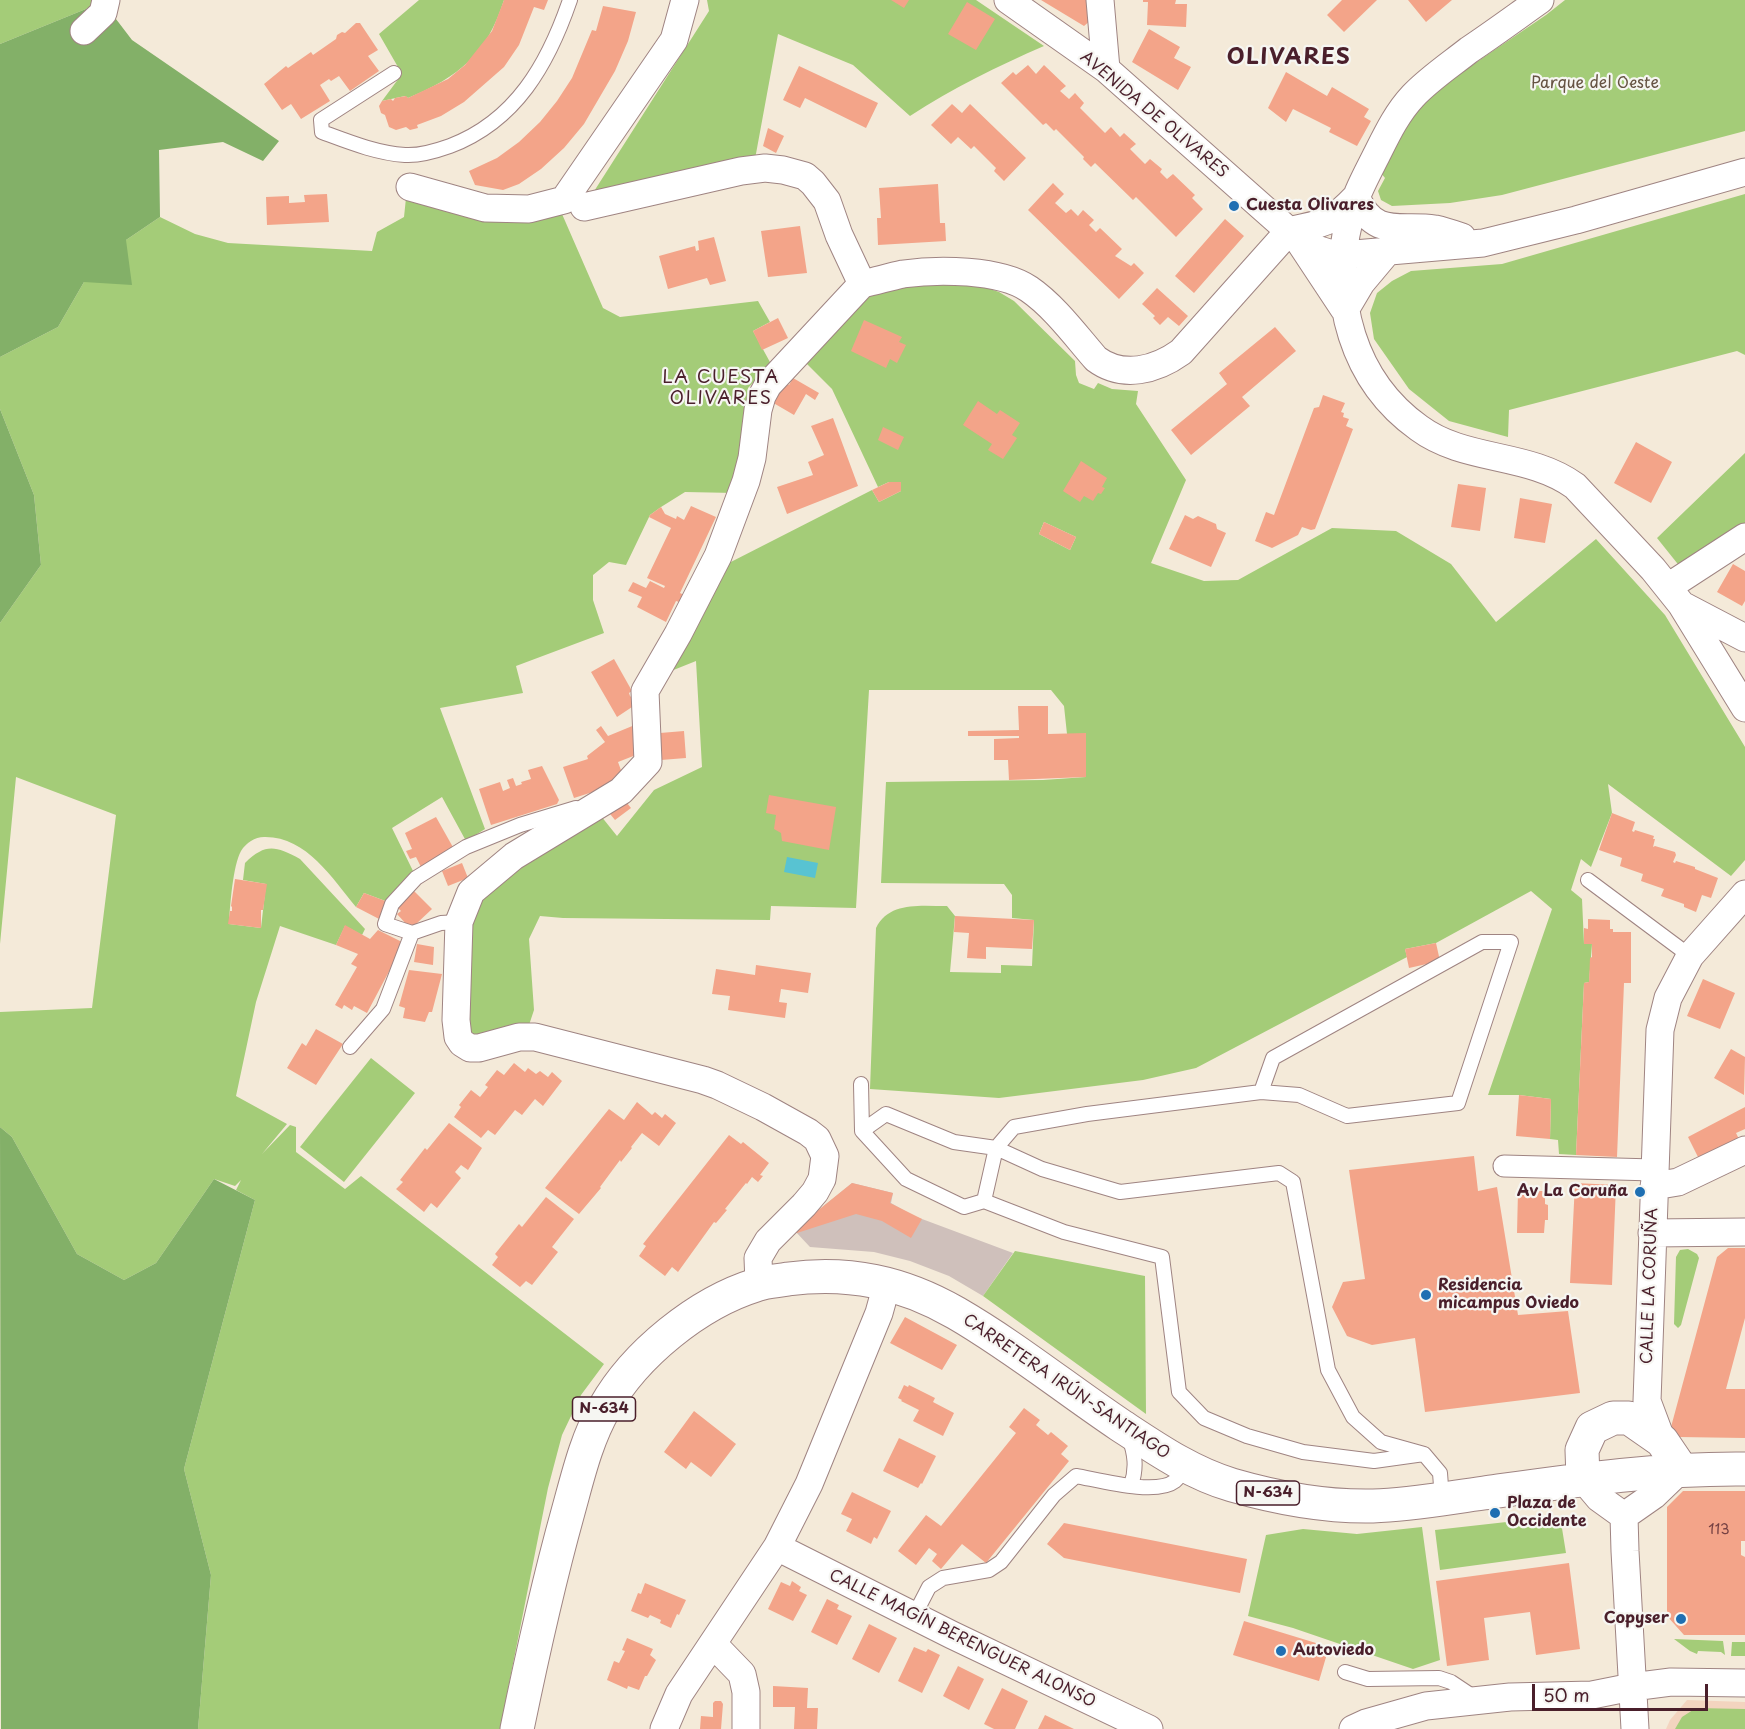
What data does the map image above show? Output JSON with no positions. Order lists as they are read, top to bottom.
{
  "streets": {
    "highway": ["CARRETERA IRÚN-SANTIAGO", "N-634"],
    "street": ["AVENIDA DE OLIVARES", "CALLE LA CORUÑA", "CALLE MAGÍN BERENGUER ALONSO"]
  },
  "districts": ["OLIVARES", "LA CUESTA OLIVARES"],
  "parks": ["Parque del Oeste"],
  "places": [
    "Cuesta Olivares",
    "Av La Coruña",
    "Residencia micampus Oviedo",
    "Plaza de Occidente",
    "Copyser",
    "Autoviedo"
  ],
  "house_numbers": ["113"],
  "scale_bar": "50 m"
}
